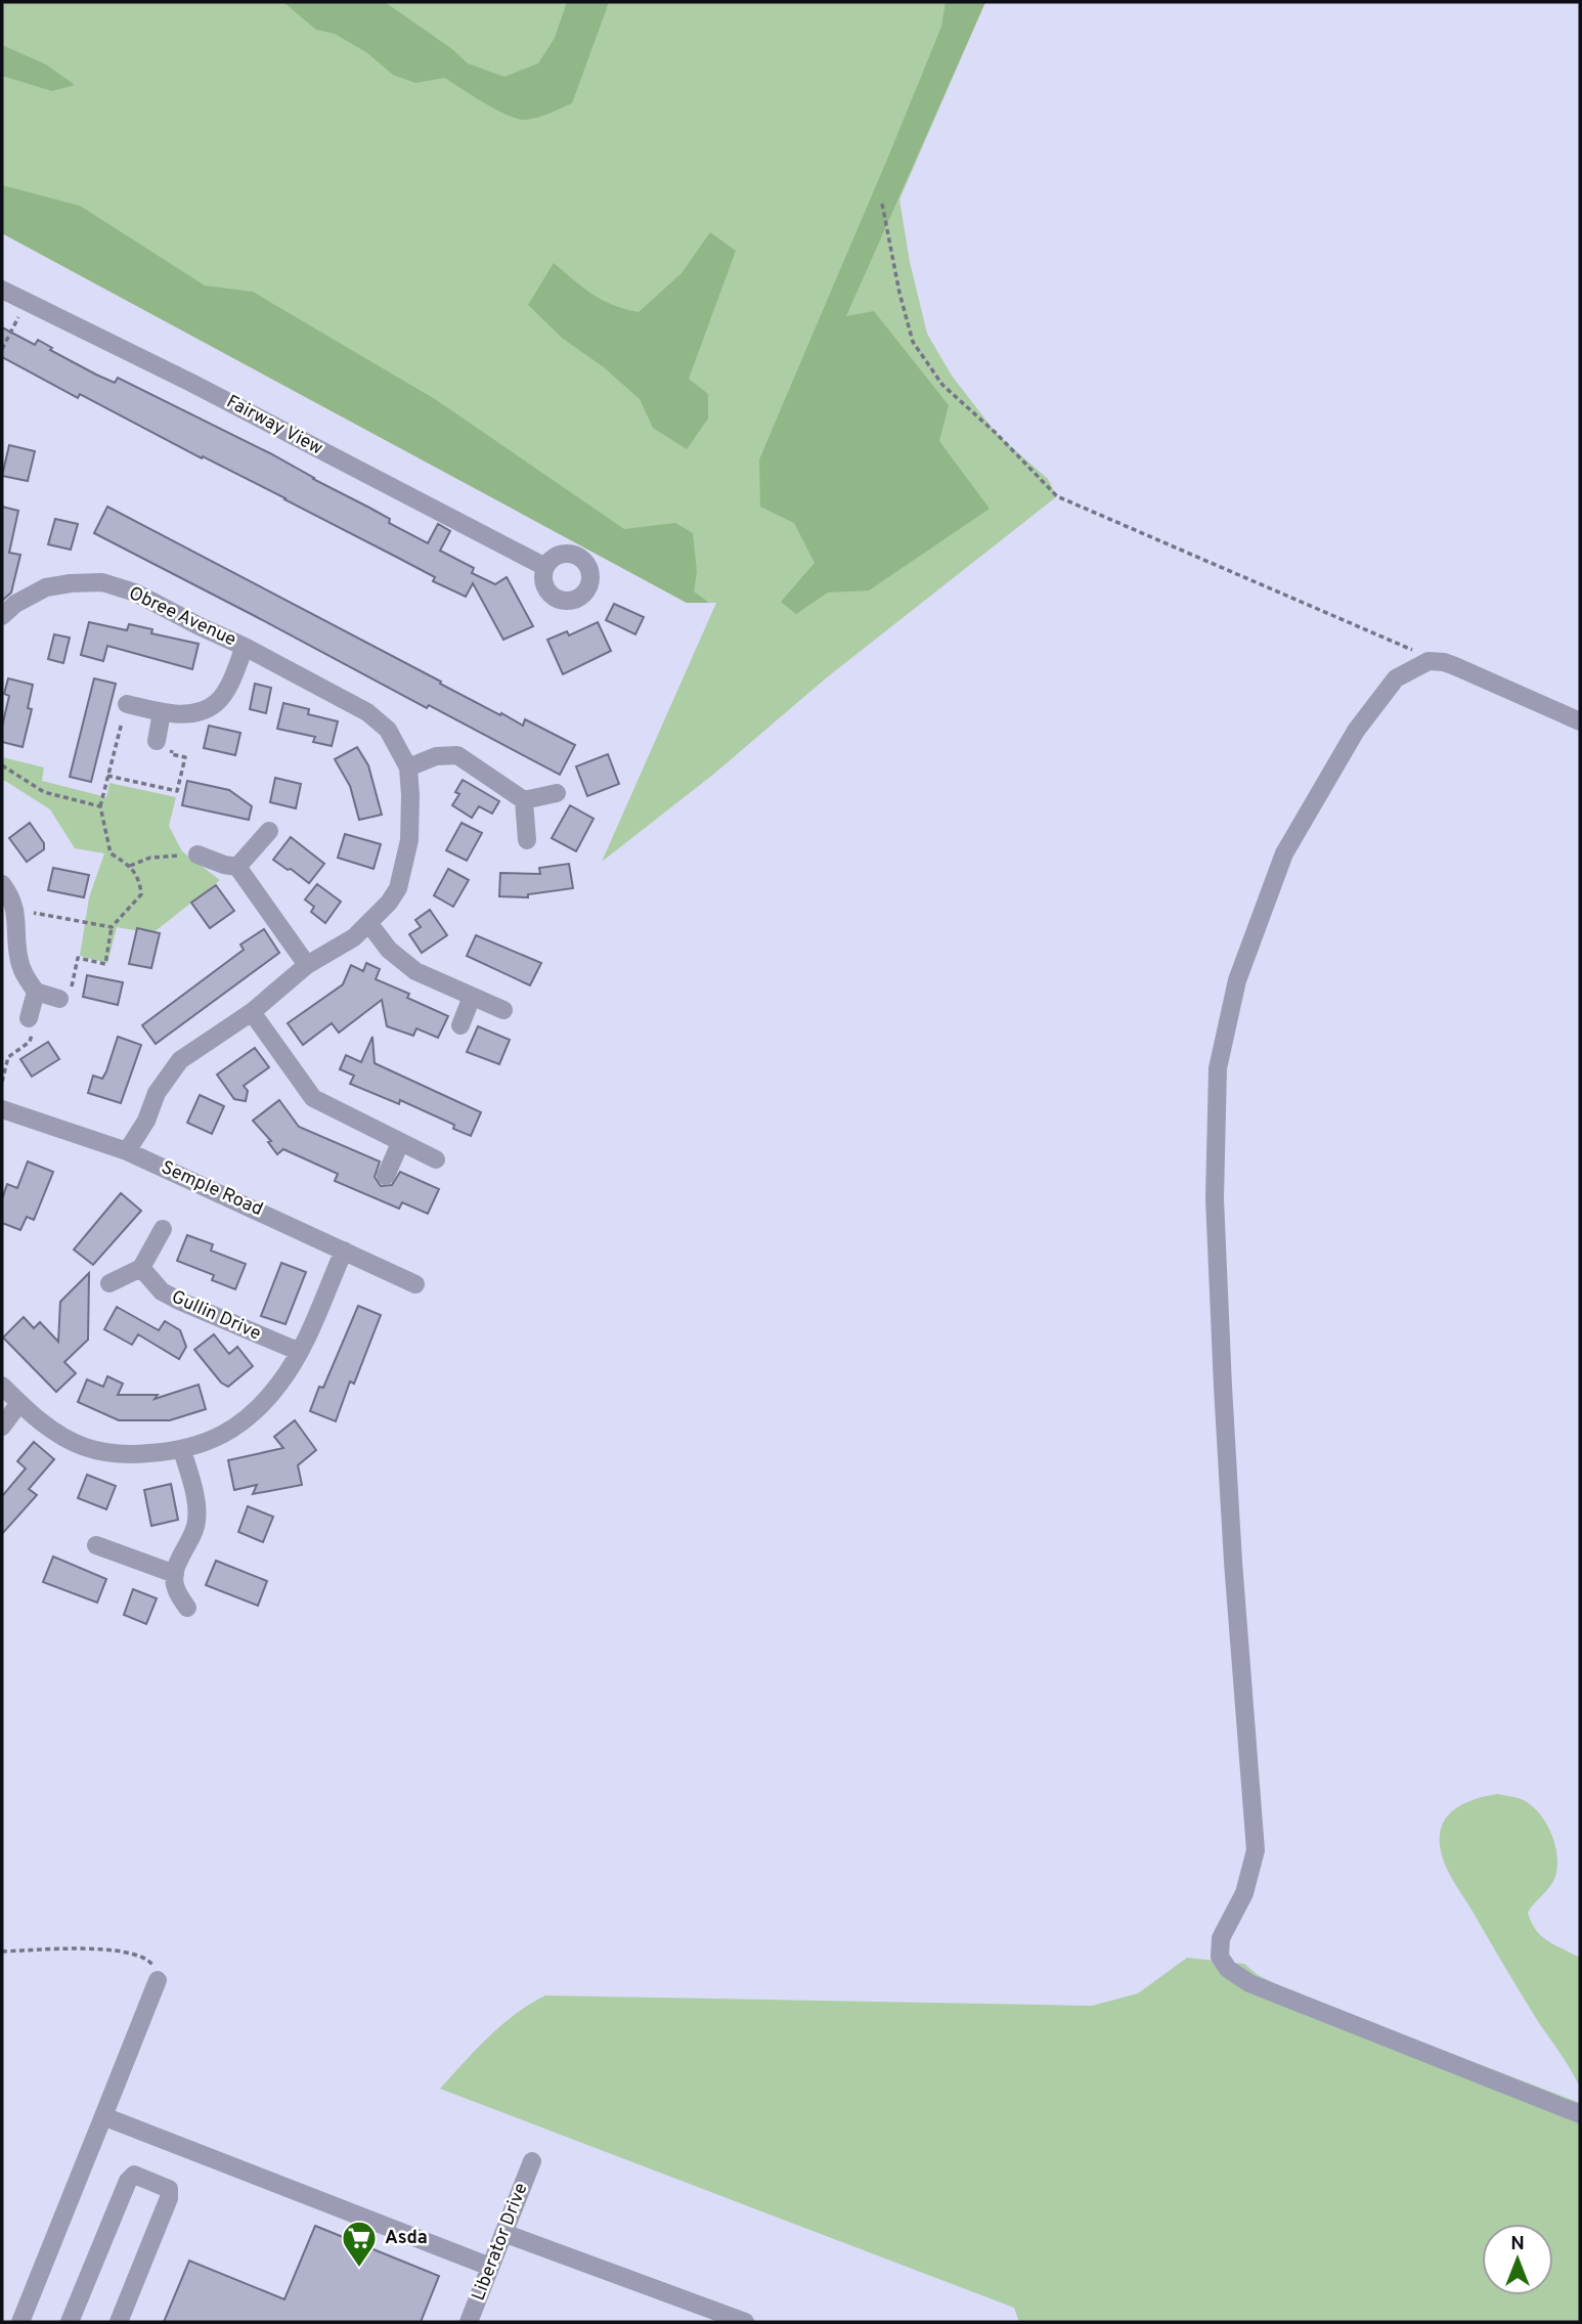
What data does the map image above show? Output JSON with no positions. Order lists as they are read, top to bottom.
{
  "streets": {
    "street": [
      "Fairway View",
      "Obree Avenue",
      "Semple Road",
      "Gullin Drive",
      "Liberator Drive"
    ]
  },
  "crossings": [
    ["Obree Avenue", "Semple Road"]
  ],
  "places": {
    "supermarket": ["Asda"]
  },
  "north": "top"
}
